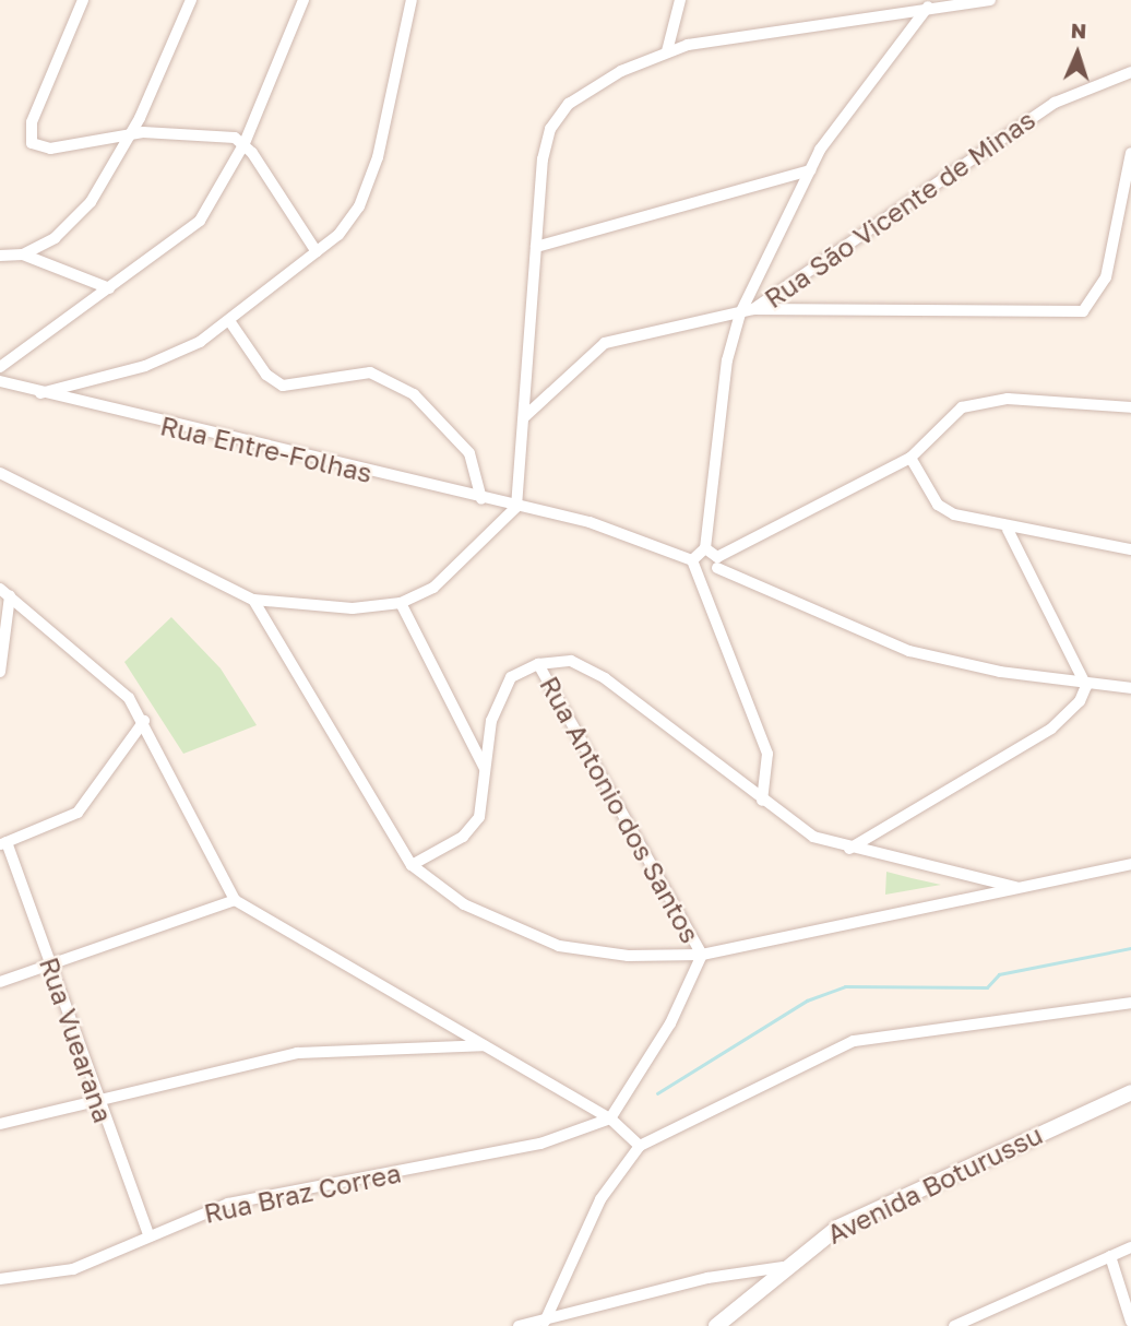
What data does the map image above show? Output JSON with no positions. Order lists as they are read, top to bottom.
{
  "streets": {
    "main road": ["Avenida Boturussu"],
    "street": [
      "Rua São Vicente de Minas",
      "Rua Entre-Folhas",
      "Rua Antonio dos Santos",
      "Rua Vuearana",
      "Rua Braz Correa"
    ]
  },
  "crossings": [
    ["Rua Vuearana", "Rua Braz Correa"]
  ],
  "north": "top"
}
